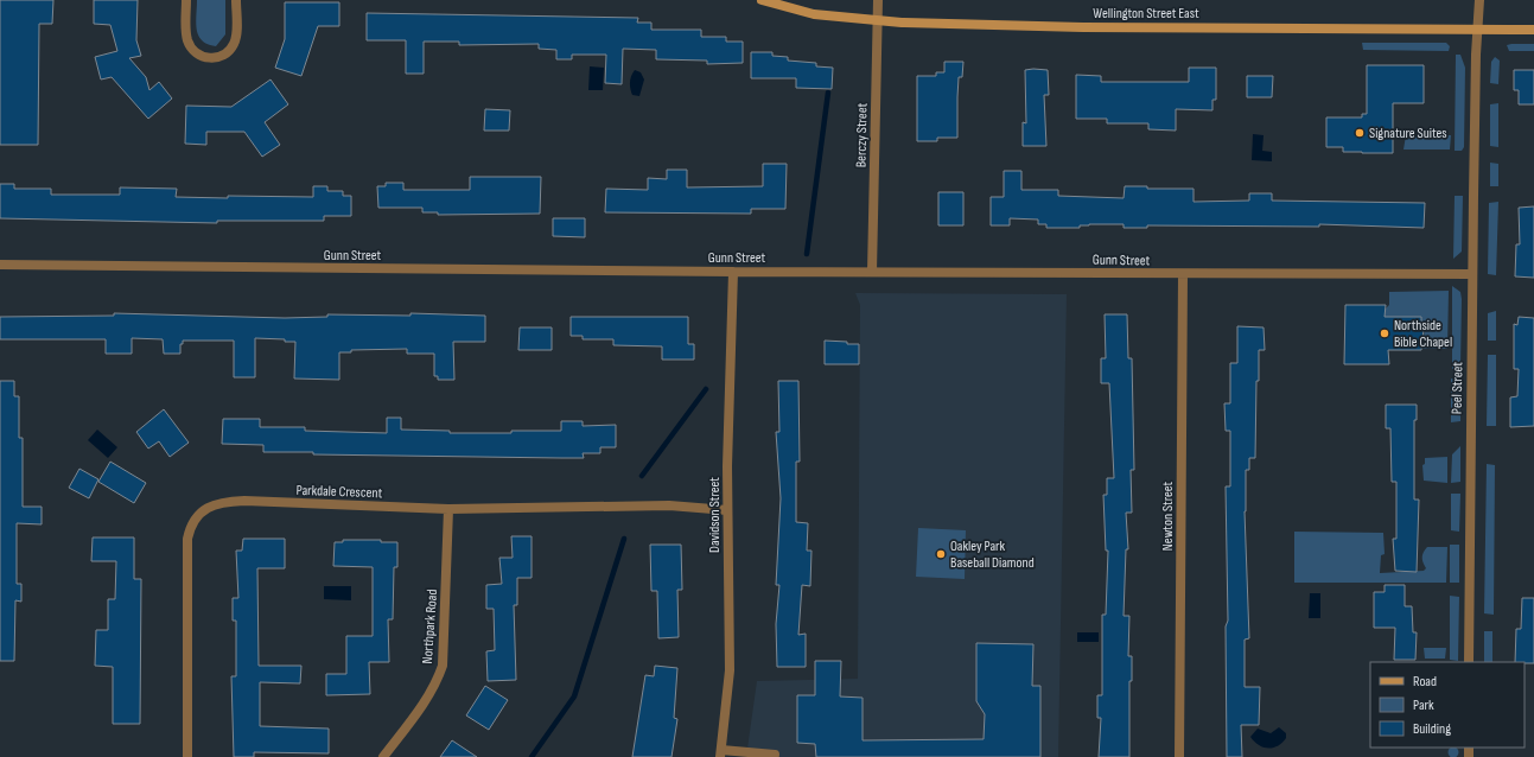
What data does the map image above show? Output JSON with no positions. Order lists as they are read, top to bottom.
{
  "streets": {
    "street": [
      "Wellington Street East",
      "Berczy Street",
      "Gunn Street",
      "Peel Street",
      "Parkdale Crescent",
      "Davidson Street",
      "Newton Street",
      "Northpark Road"
    ]
  },
  "crossings": [
    ["Wellington Street East", "Berczy Street"],
    ["Wellington Street East", "Peel Street"],
    ["Berczy Street", "Gunn Street"],
    ["Gunn Street", "Peel Street"],
    ["Gunn Street", "Davidson Street"],
    ["Gunn Street", "Newton Street"],
    ["Parkdale Crescent", "Davidson Street"],
    ["Parkdale Crescent", "Northpark Road"]
  ],
  "places": ["Signature Suites", "Northside Bible Chapel", "Oakley Park Baseball Diamond"],
  "legend": ["Road", "Park", "Building"]
}
